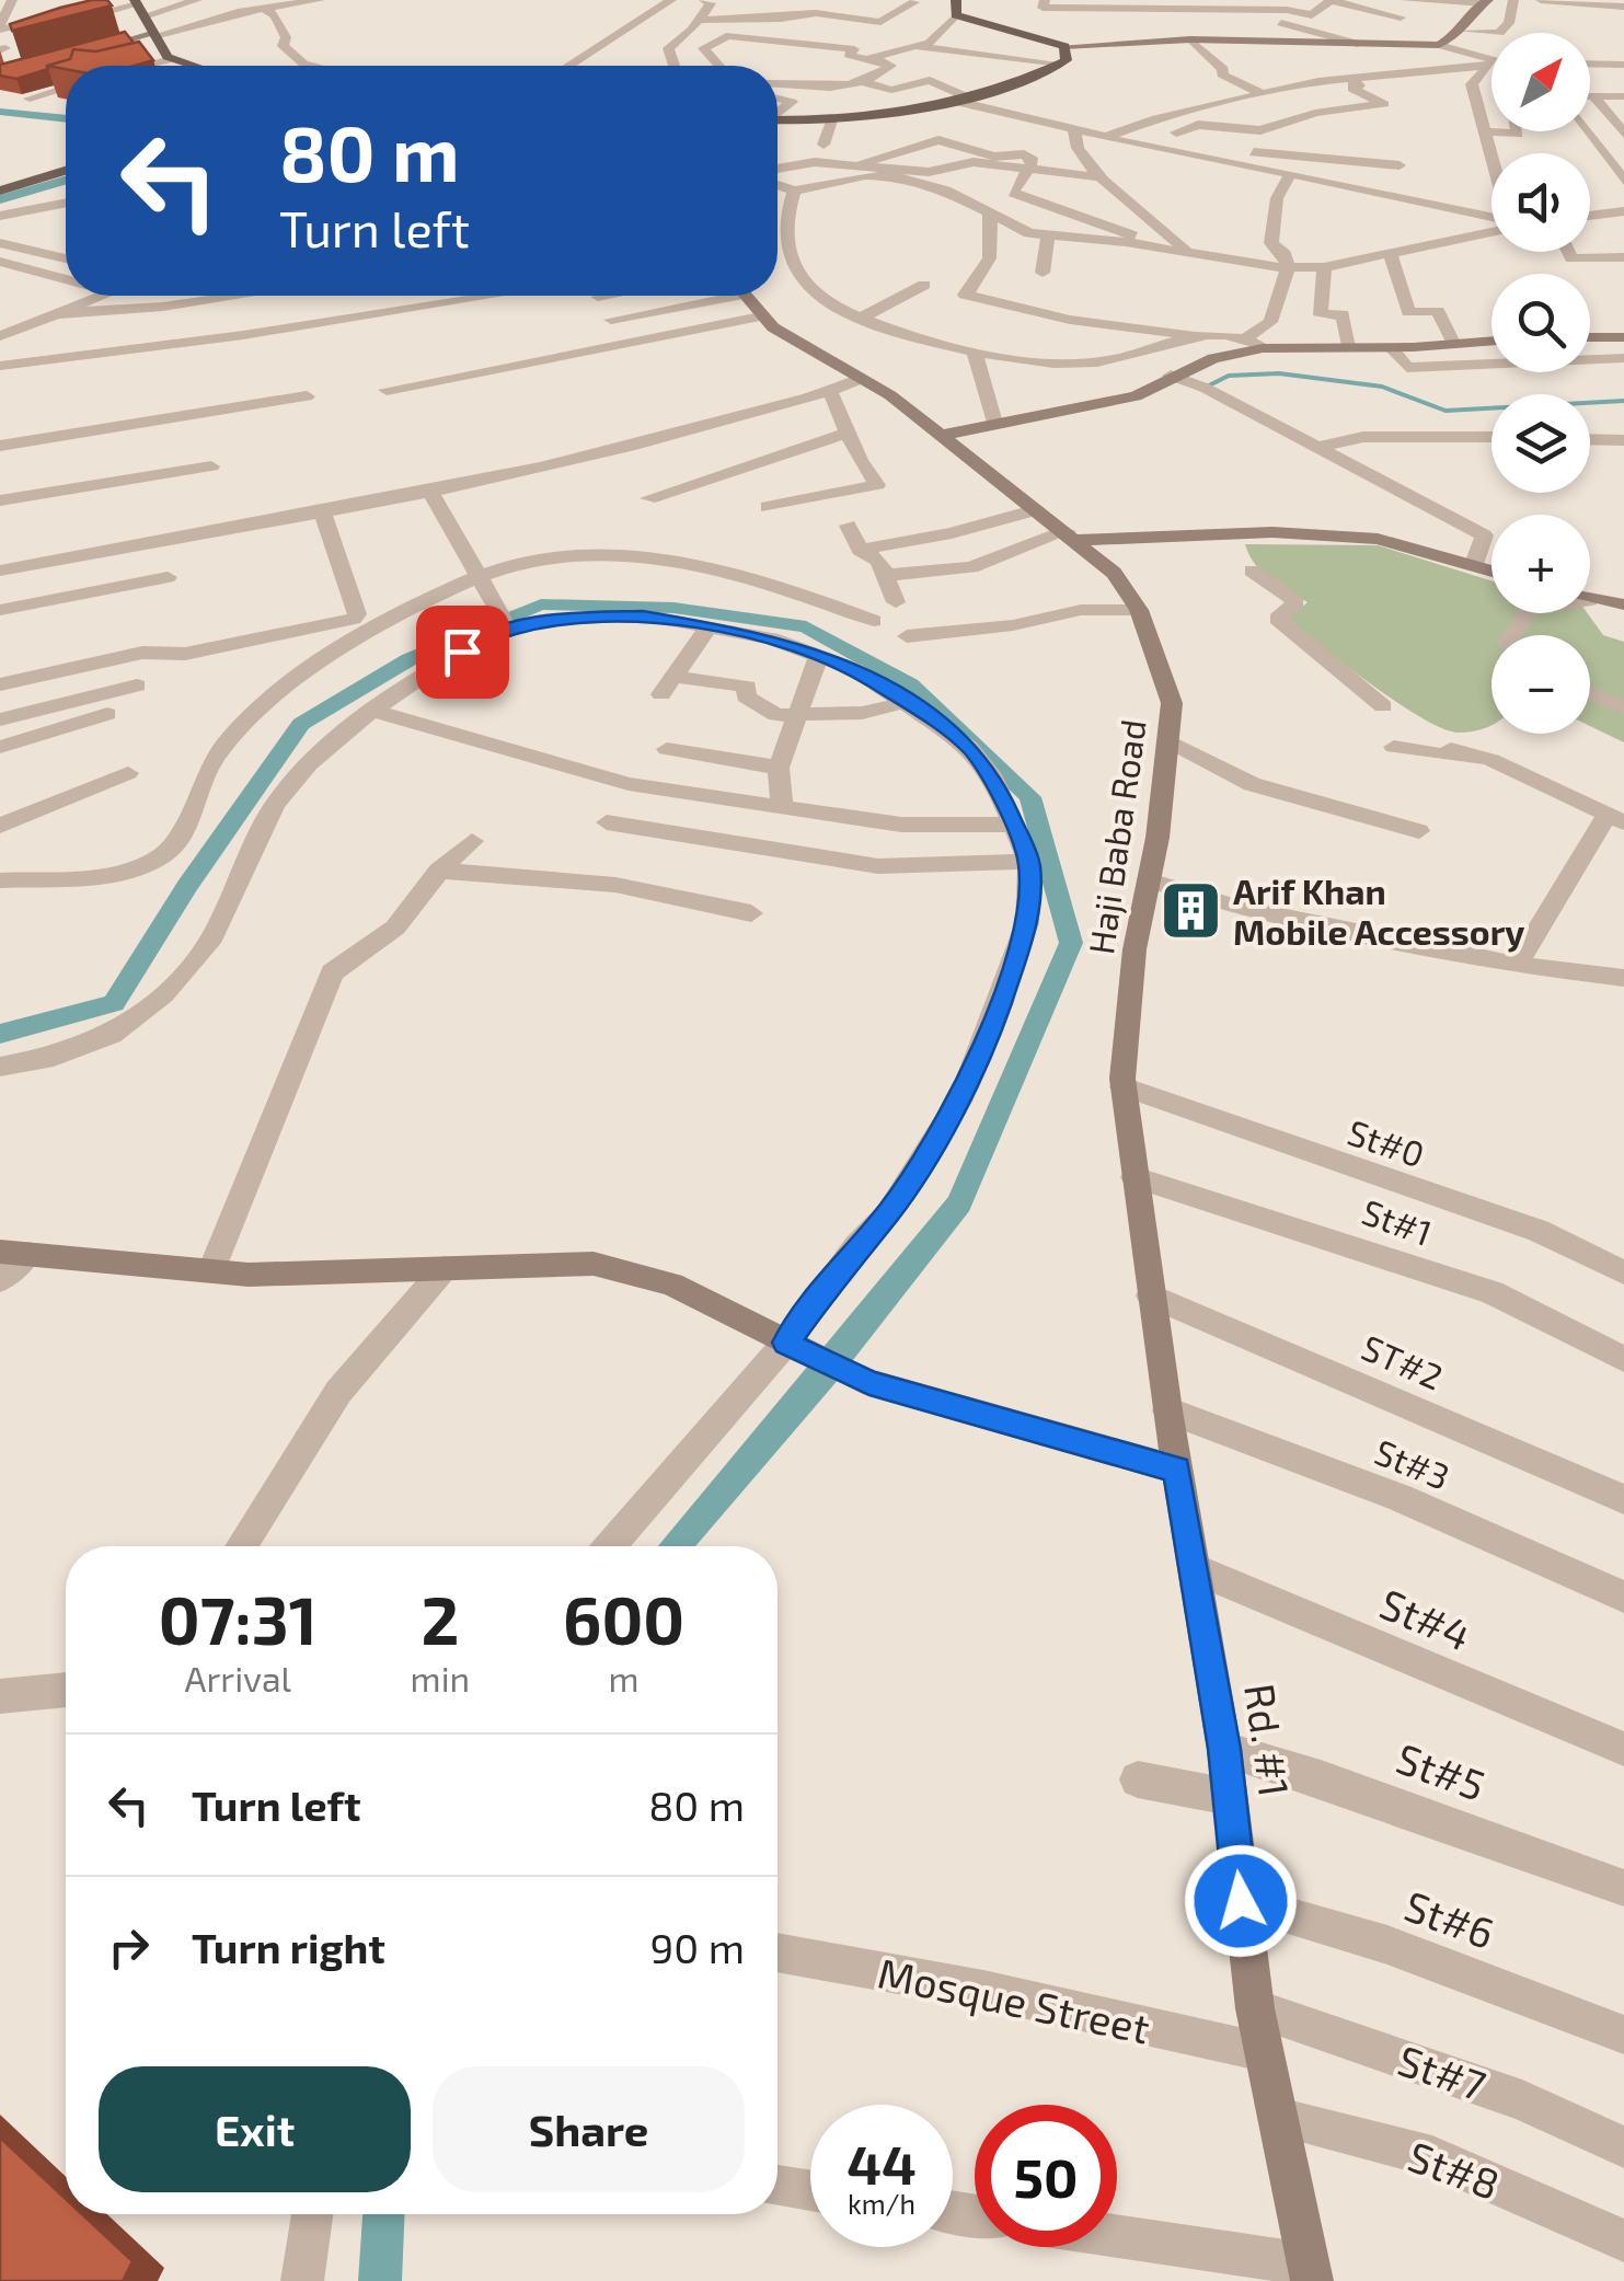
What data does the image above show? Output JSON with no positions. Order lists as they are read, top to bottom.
{
  "streets": {
    "main road": ["Haji Baba Road", "Rd. #1"],
    "street": [
      "St#0",
      "St#1",
      "ST#2",
      "St#3",
      "St#4",
      "St#5",
      "St#6",
      "Mosque Street",
      "St#7",
      "St#8"
    ]
  },
  "crossings": [
    ["Haji Baba Road", "St#0"],
    ["Haji Baba Road", "St#1"],
    ["Haji Baba Road", "ST#2"],
    ["Haji Baba Road", "St#3"],
    ["Haji Baba Road", "Rd. #1"],
    ["St#4", "Rd. #1"],
    ["Rd. #1", "St#5"],
    ["Rd. #1", "St#6"],
    ["Rd. #1", "Mosque Street"],
    ["Rd. #1", "St#7"],
    ["Rd. #1", "St#8"]
  ],
  "places": {
    "building": ["Arif Khan Mobile Accessory"]
  },
  "north": "top right",
  "page": {
    "map_buttons": ["+", "−"],
    "turn": ["80 m", "Turn left"],
    "eta": [
      "07:31",
      "Arrival",
      "2",
      "min",
      "600",
      "m"
    ],
    "list": [
      {
        "name": "Turn left",
        "value": "80 m"
      },
      {
        "name": "Turn right",
        "value": "90 m"
      }
    ],
    "buttons": ["Exit", "Share"],
    "speed": "44 km/h",
    "limit": "50"
  }
}
